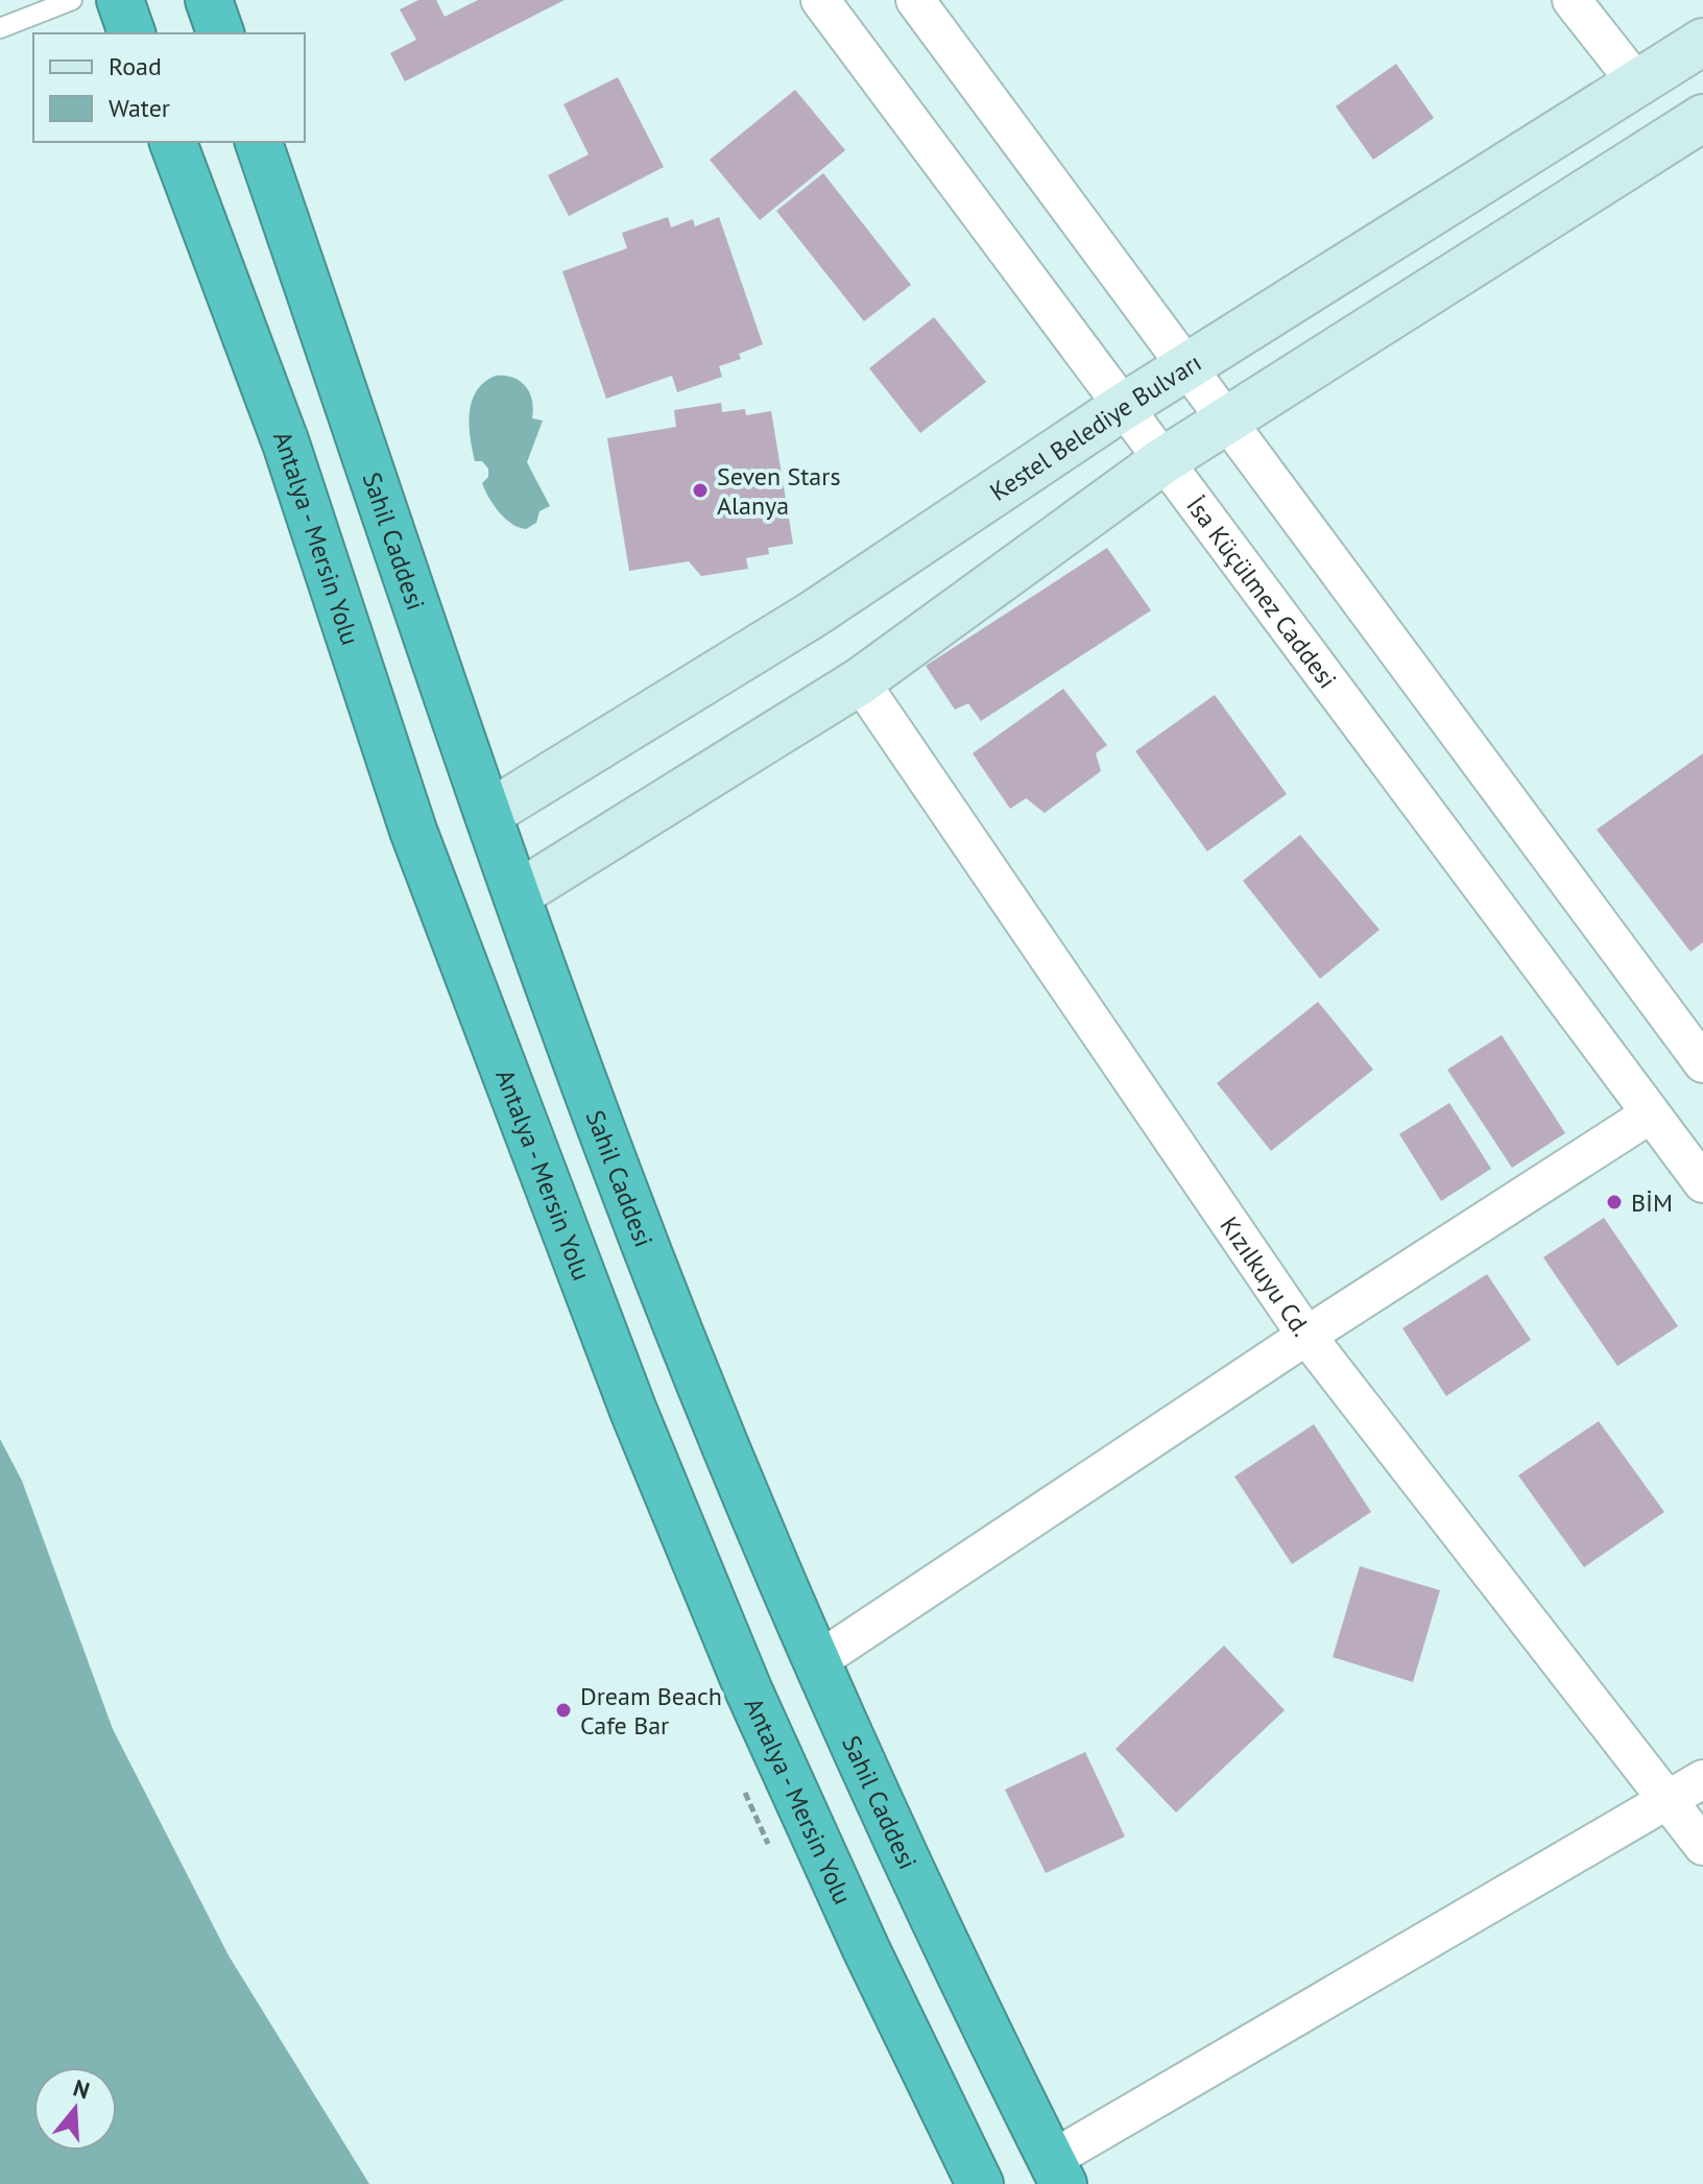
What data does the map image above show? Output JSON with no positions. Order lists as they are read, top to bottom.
{
  "streets": {
    "highway": ["Antalya - Mersin Yolu", "Sahil Caddesi"],
    "street": ["Kestel Belediye Bulvarı", "İsa Küçülmez Caddesi", "Kızılkuyu Cd."]
  },
  "crossings": [
    ["Kestel Belediye Bulvarı", "Sahil Caddesi"],
    ["Kestel Belediye Bulvarı", "İsa Küçülmez Caddesi"]
  ],
  "places": ["Seven Stars Alanya", "BİM", "Dream Beach Cafe Bar"],
  "legend": ["Road", "Water"],
  "north": "top"
}
